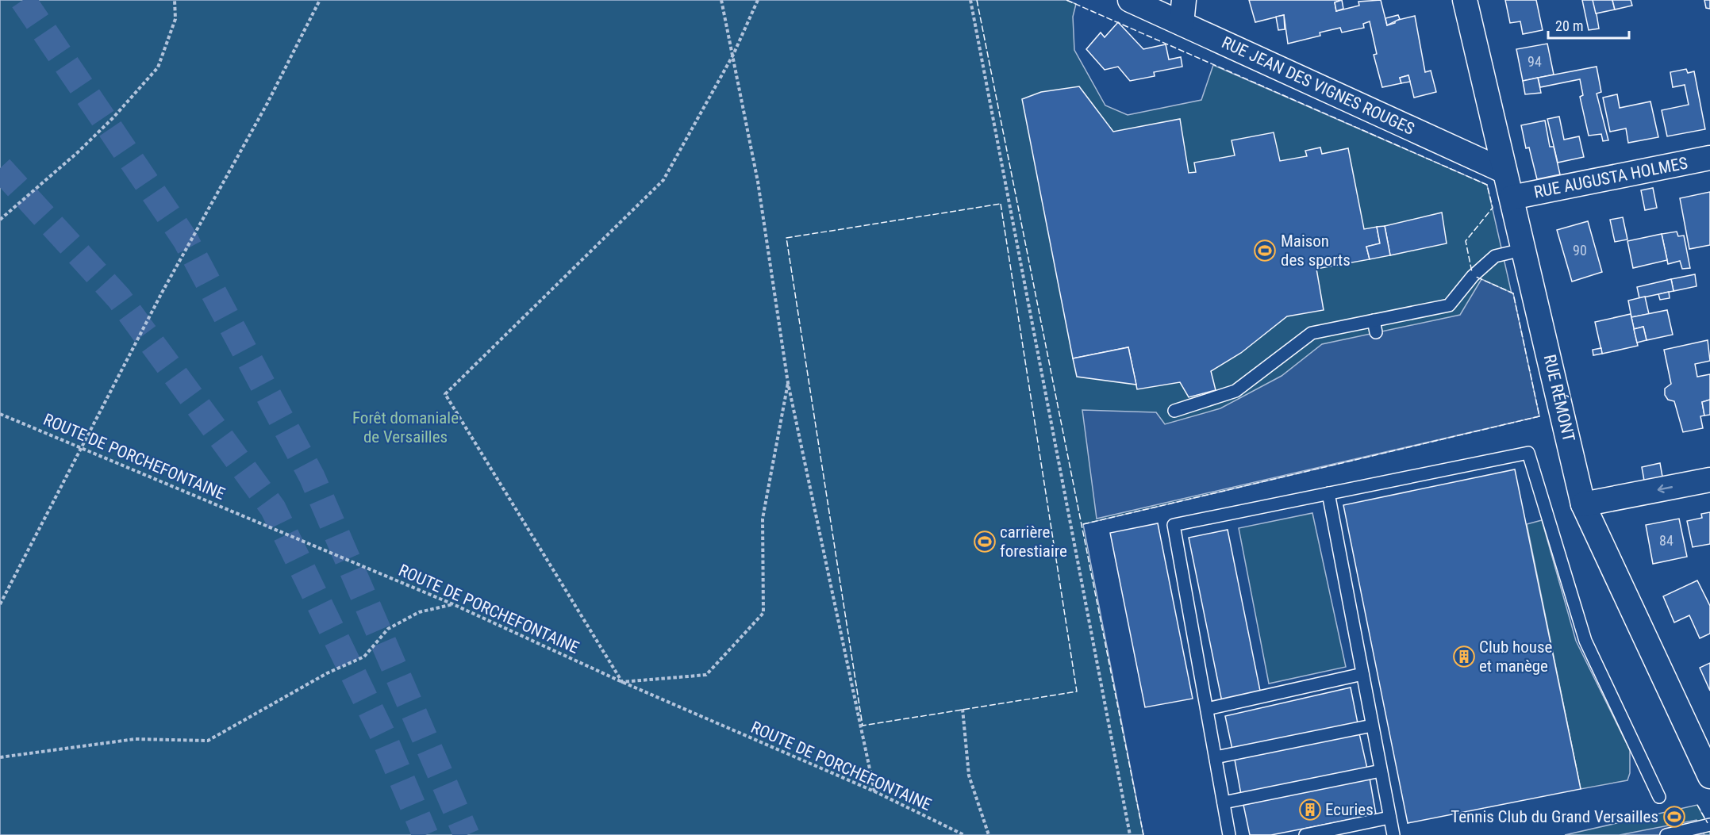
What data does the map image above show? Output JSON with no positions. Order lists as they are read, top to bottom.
{
  "streets": {
    "street": ["RUE JEAN DES VIGNES ROUGES", "RUE AUGUSTA HOLMES", "RUE RÉMONT"],
    "path": ["ROUTE DE PORCHEFONTAINE"]
  },
  "crossings": [
    ["RUE JEAN DES VIGNES ROUGES", "RUE RÉMONT"],
    ["RUE AUGUSTA HOLMES", "RUE RÉMONT"]
  ],
  "parks": ["Forêt domaniale de Versailles"],
  "places": {
    "sports": ["Maison des sports", "carrière forestiaire", "Tennis Club du Grand Versailles"],
    "building": ["Club house et manège", "Ecuries"]
  },
  "house_numbers": ["94", "90", "84"],
  "scale_bar": "20 m"
}
